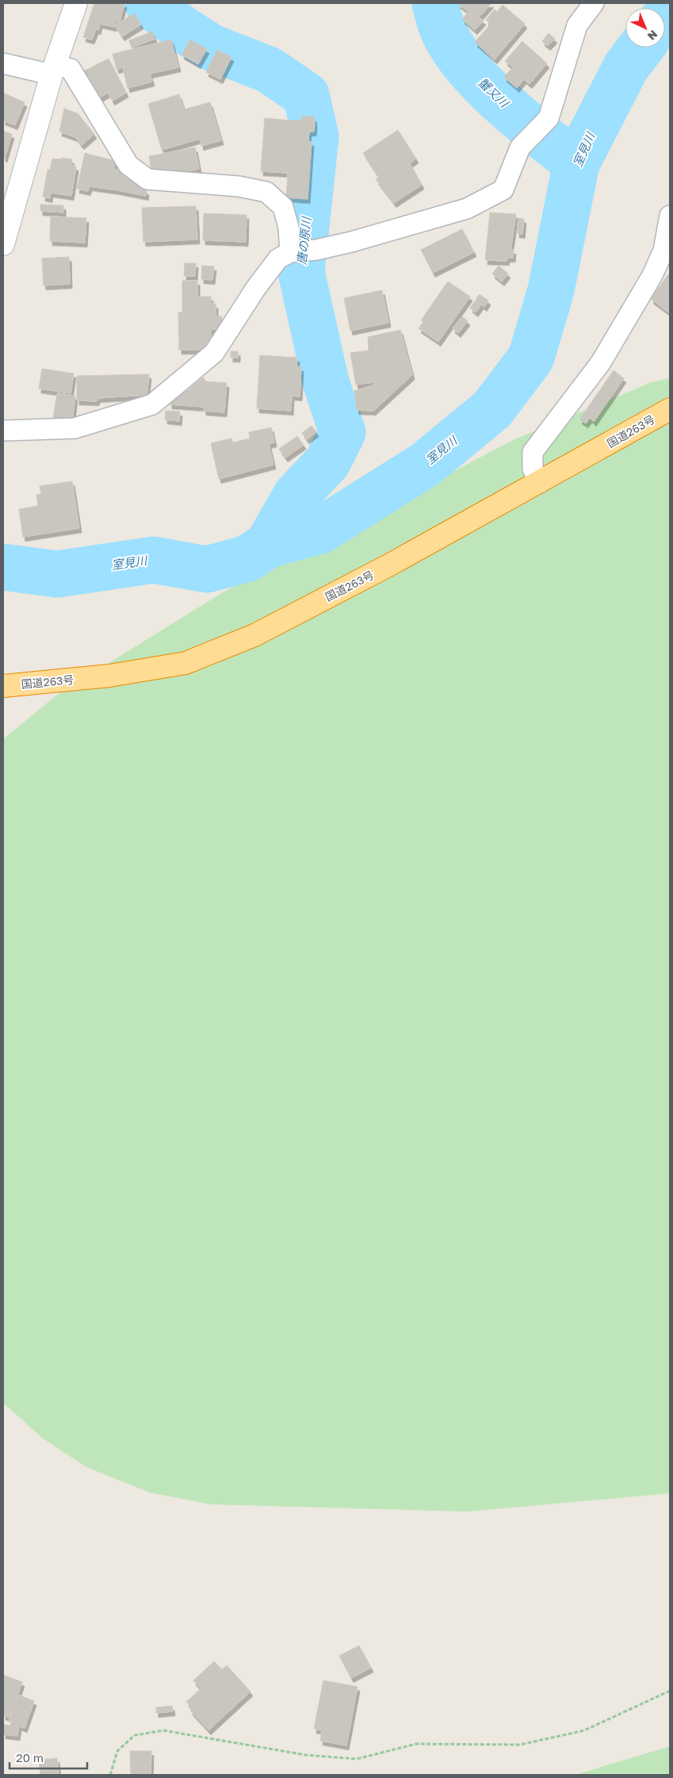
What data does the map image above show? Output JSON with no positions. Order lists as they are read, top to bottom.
{
  "streets": {
    "highway": ["国道263号"]
  },
  "water": ["蟹又川", "室見川", "唐の原川"],
  "scale_bar": "20 m",
  "north": "bottom right"
}
